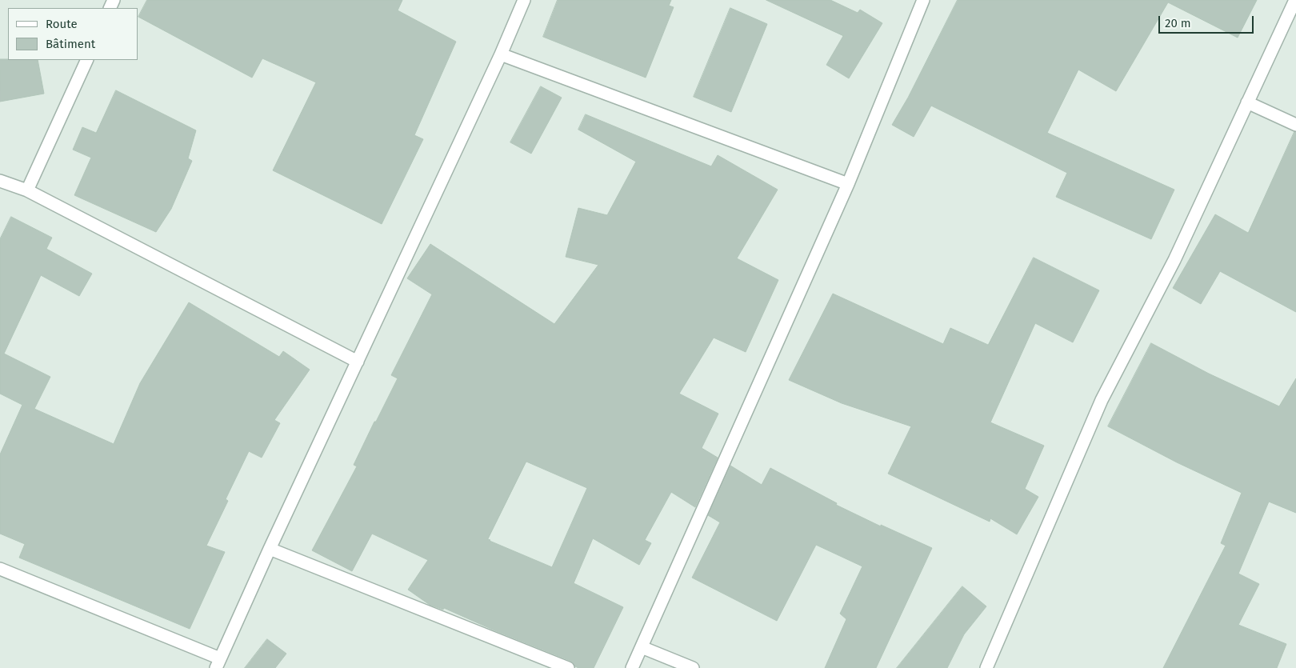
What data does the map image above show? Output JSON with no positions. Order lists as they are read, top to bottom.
{
  "legend": ["Route", "Bâtiment"],
  "scale_bar": "20 m"
}
